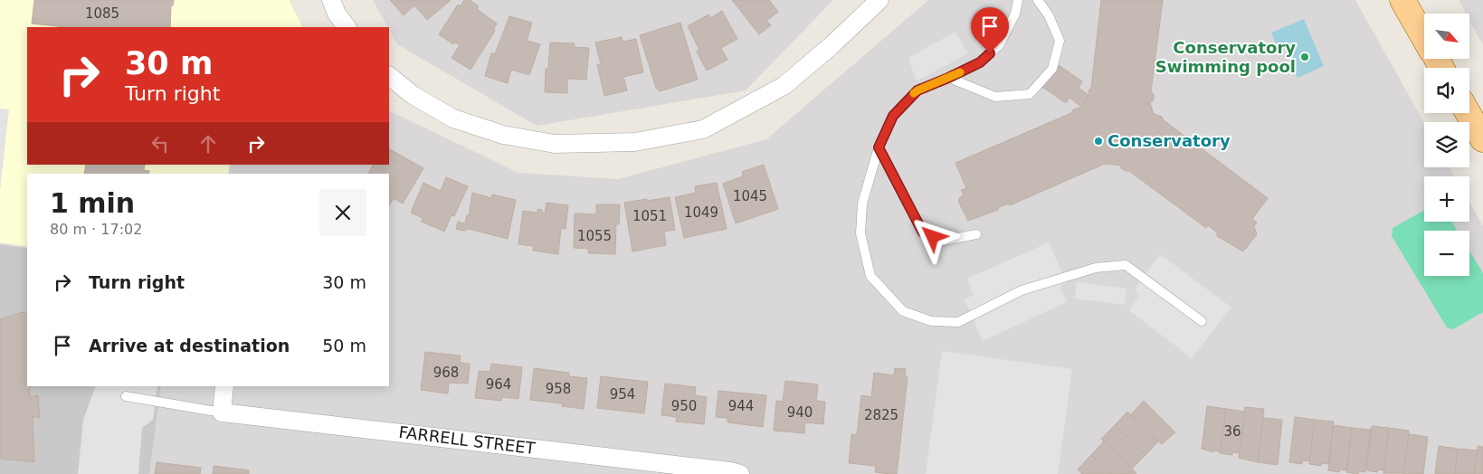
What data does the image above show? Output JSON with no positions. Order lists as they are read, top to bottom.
{
  "streets": {
    "street": ["FARRELL STREET"]
  },
  "places": ["Conservatory Swimming pool", "Conservatory"],
  "house_numbers": [
    "1085",
    "1045",
    "1049",
    "1051",
    "1055",
    "968",
    "964",
    "958",
    "954",
    "950",
    "944",
    "940",
    "2825",
    "36"
  ],
  "north": "bottom right",
  "page": {
    "map_buttons": ["+", "−"],
    "turn": ["30 m", "Turn right"],
    "heading": ["1 min", "80 m · 17:02"],
    "list": [
      {
        "name": "Turn right",
        "value": "30 m"
      },
      {
        "name": "Arrive at destination",
        "value": "50 m"
      }
    ]
  }
}
